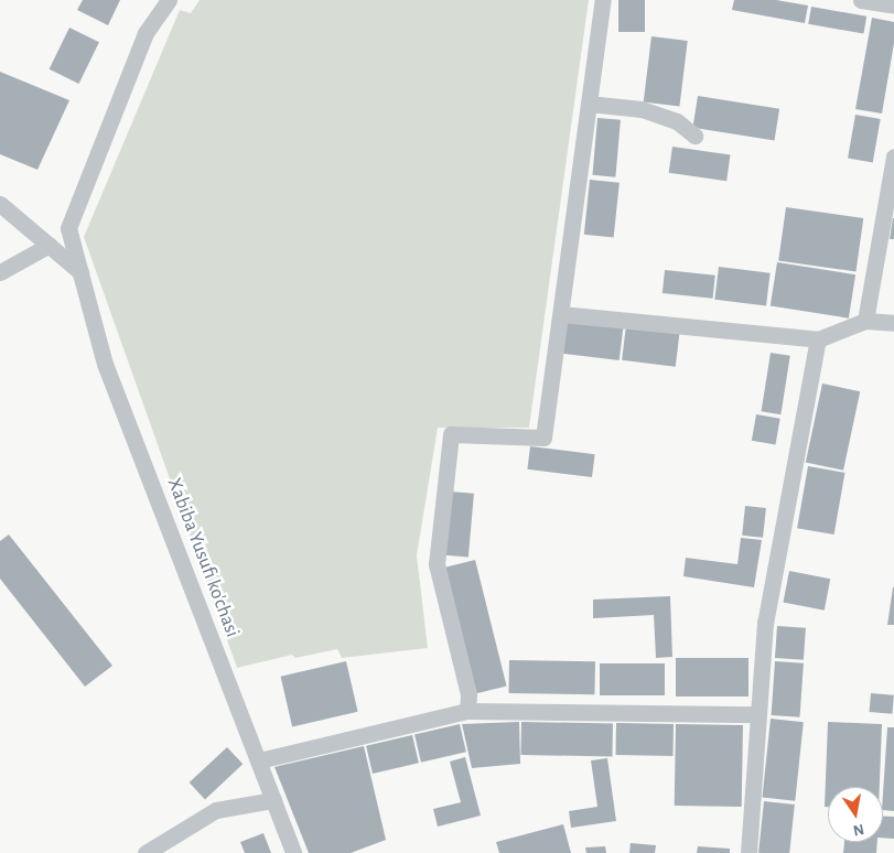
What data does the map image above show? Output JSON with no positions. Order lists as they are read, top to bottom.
{
  "streets": {
    "street": ["Xabiba Yusufi ko'chasi"]
  },
  "north": "bottom"
}
